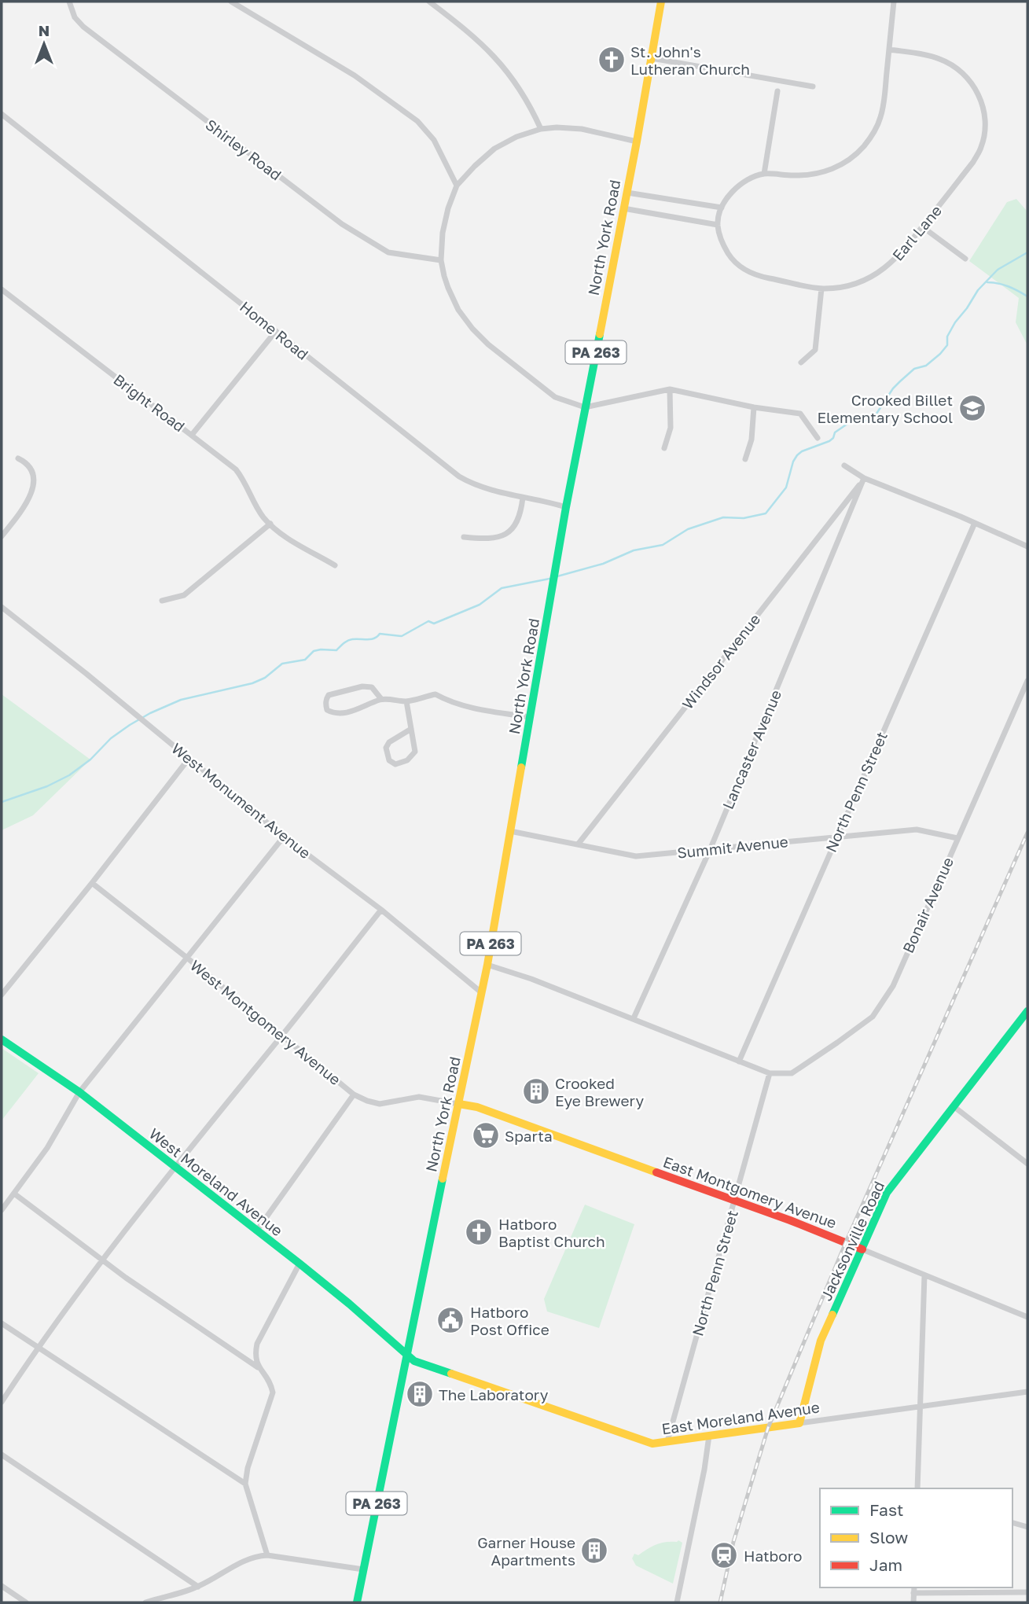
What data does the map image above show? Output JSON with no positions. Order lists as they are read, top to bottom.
{
  "streets": {
    "main road": [
      "North York Road",
      "PA 263",
      "West Moreland Avenue",
      "East Montgomery Avenue",
      "Jacksonville Road",
      "East Moreland Avenue"
    ],
    "street": [
      "Shirley Road",
      "Earl Lane",
      "Home Road",
      "Bright Road",
      "Windsor Avenue",
      "Lancaster Avenue",
      "North Penn Street",
      "West Monument Avenue",
      "Summit Avenue",
      "Bonair Avenue",
      "West Montgomery Avenue"
    ]
  },
  "crossings": [
    ["North York Road", "Home Road"],
    ["North York Road", "PA 263"],
    ["North York Road", "West Monument Avenue"],
    ["North York Road", "Summit Avenue"],
    ["North York Road", "West Montgomery Avenue"],
    ["North York Road", "West Moreland Avenue"],
    ["North York Road", "East Montgomery Avenue"],
    ["North York Road", "East Moreland Avenue"],
    ["Home Road", "Bright Road"],
    ["PA 263", "West Moreland Avenue"],
    ["PA 263", "East Moreland Avenue"],
    ["Windsor Avenue", "Lancaster Avenue"],
    ["Windsor Avenue", "Summit Avenue"],
    ["Lancaster Avenue", "Summit Avenue"],
    ["North Penn Street", "Summit Avenue"],
    ["North Penn Street", "Bonair Avenue"],
    ["North Penn Street", "East Montgomery Avenue"],
    ["North Penn Street", "East Moreland Avenue"],
    ["Summit Avenue", "Bonair Avenue"],
    ["West Montgomery Avenue", "East Montgomery Avenue"],
    ["West Moreland Avenue", "East Moreland Avenue"],
    ["East Montgomery Avenue", "Jacksonville Road"],
    ["Jacksonville Road", "East Moreland Avenue"]
  ],
  "places": {
    "church": ["St. John's Lutheran Church", "Hatboro Baptist Church"],
    "school or university": ["Crooked Billet Elementary School"],
    "building": ["Crooked Eye Brewery", "The Laboratory", "Garner House Apartments"],
    "supermarket": ["Sparta"],
    "public building": ["Hatboro Post Office"],
    "station": ["Hatboro"]
  },
  "legend": ["Fast", "Slow", "Jam"],
  "north": "top"
}
